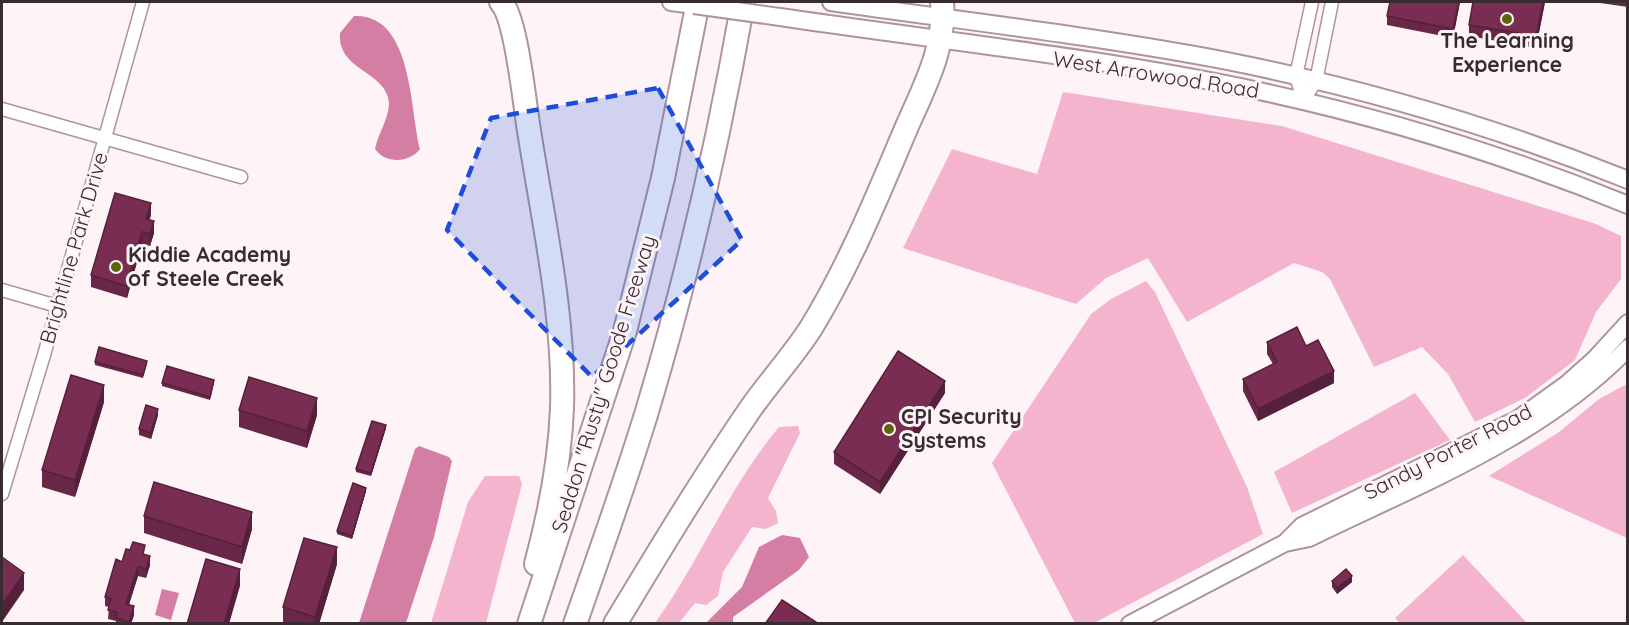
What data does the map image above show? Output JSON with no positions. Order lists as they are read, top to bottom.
{
  "streets": {
    "highway": ["Seddon \"Rusty\" Goode Freeway"],
    "main road": ["West Arrowood Road", "Sandy Porter Road"],
    "street": ["Brightline Park Drive"]
  },
  "places": ["The Learning Experience", "Kiddie Academy of Steele Creek", "CPI Security Systems"]
}
